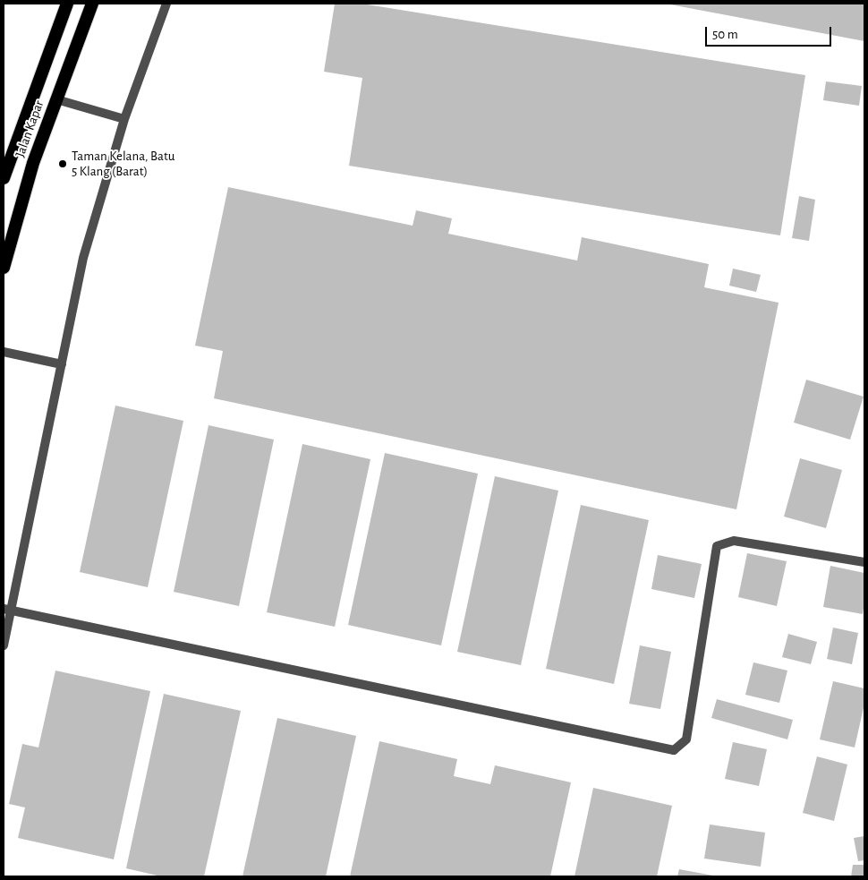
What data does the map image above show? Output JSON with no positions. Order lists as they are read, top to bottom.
{
  "streets": {
    "highway": ["Jalan Kapar"]
  },
  "places": ["Taman Kelana, Batu 5 Klang (Barat)"],
  "scale_bar": "50 m"
}
